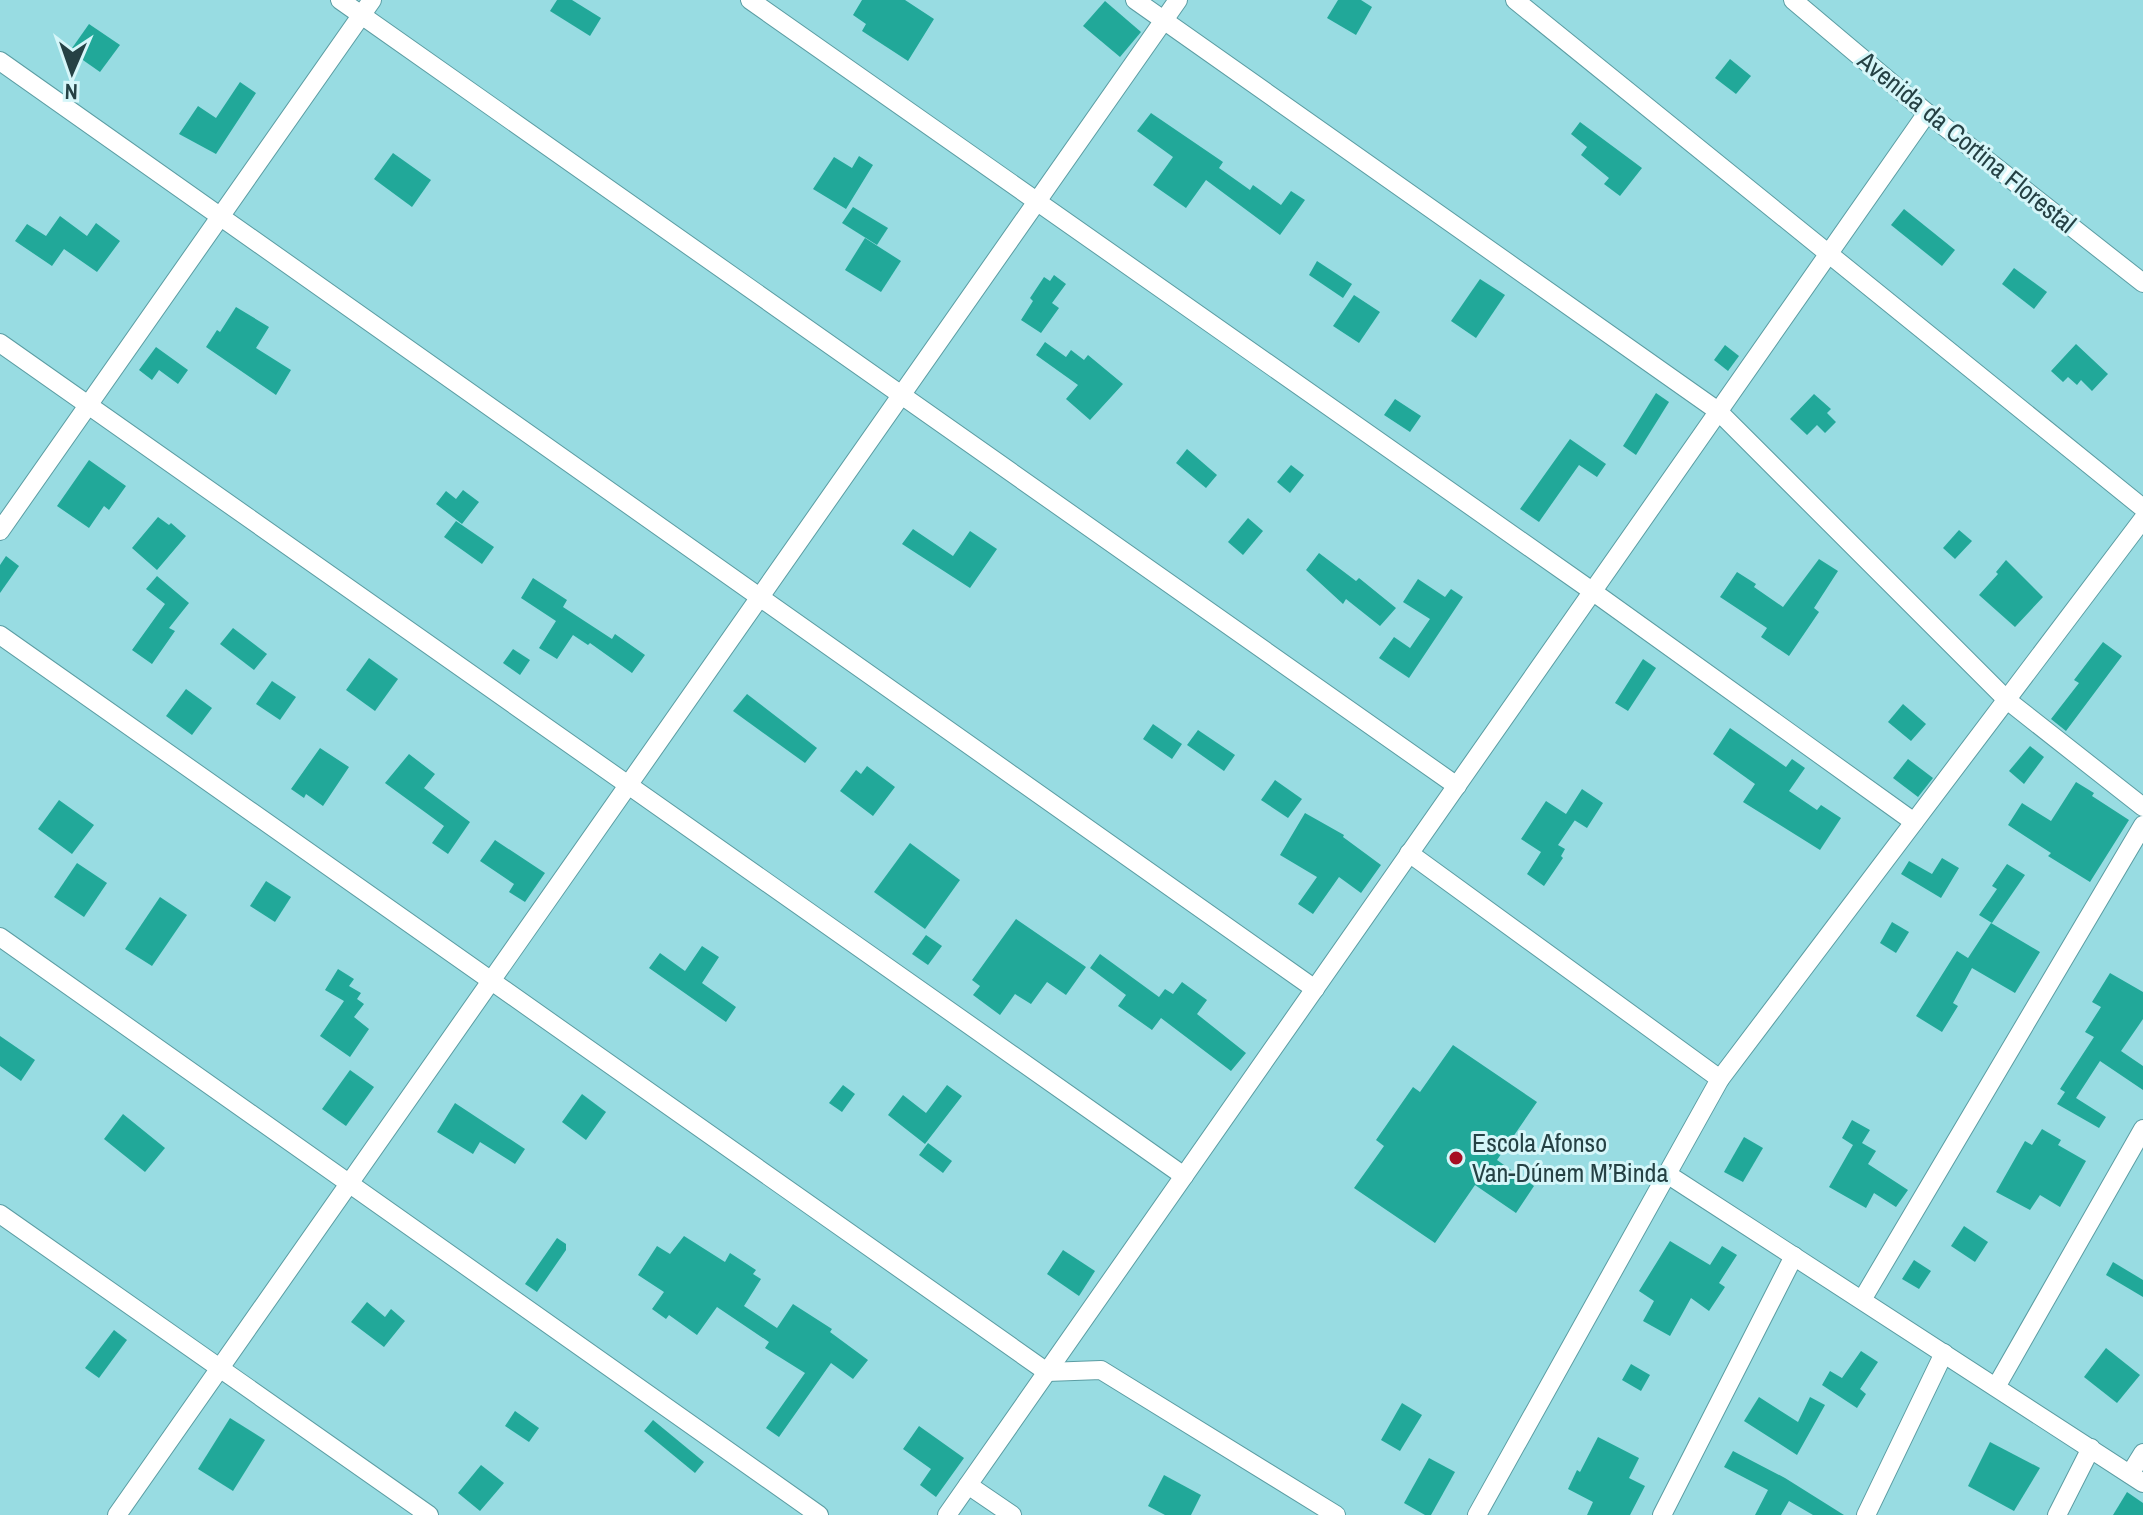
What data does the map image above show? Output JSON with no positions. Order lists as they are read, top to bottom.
{
  "streets": {
    "street": ["Avenida da Cortina Florestal"]
  },
  "places": ["Escola Afonso Van-Dúnem M’Binda"],
  "north": "bottom"
}
